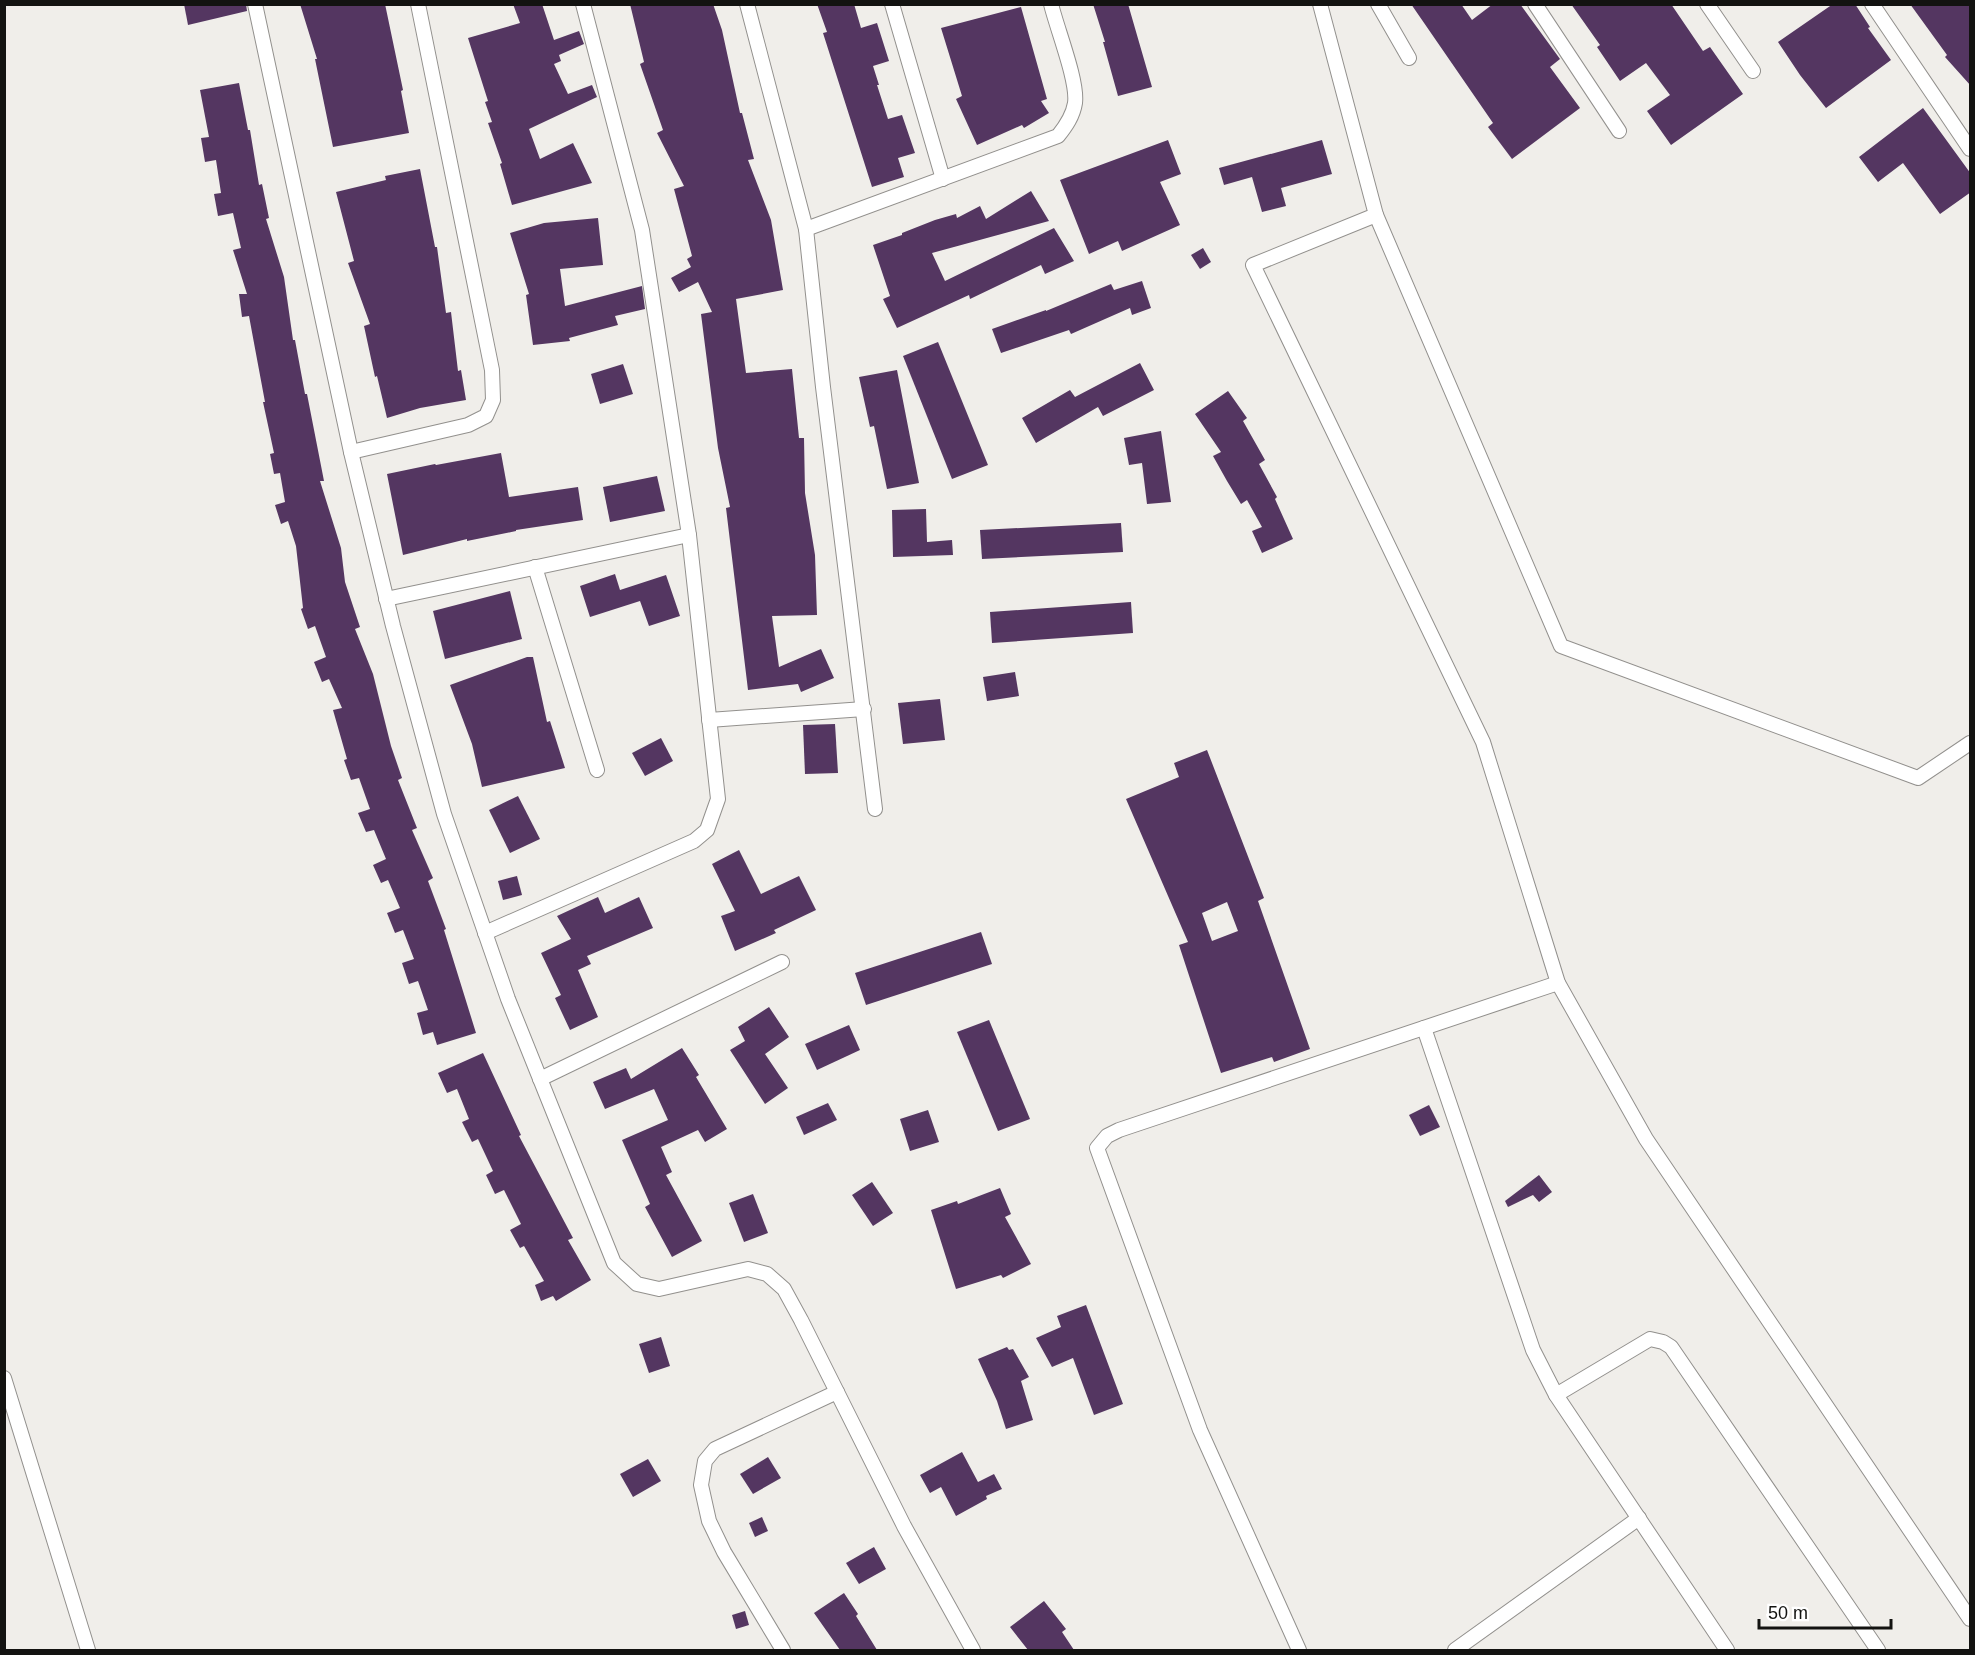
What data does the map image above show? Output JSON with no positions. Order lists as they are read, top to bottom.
{
  "scale_bar": "50 m"
}
